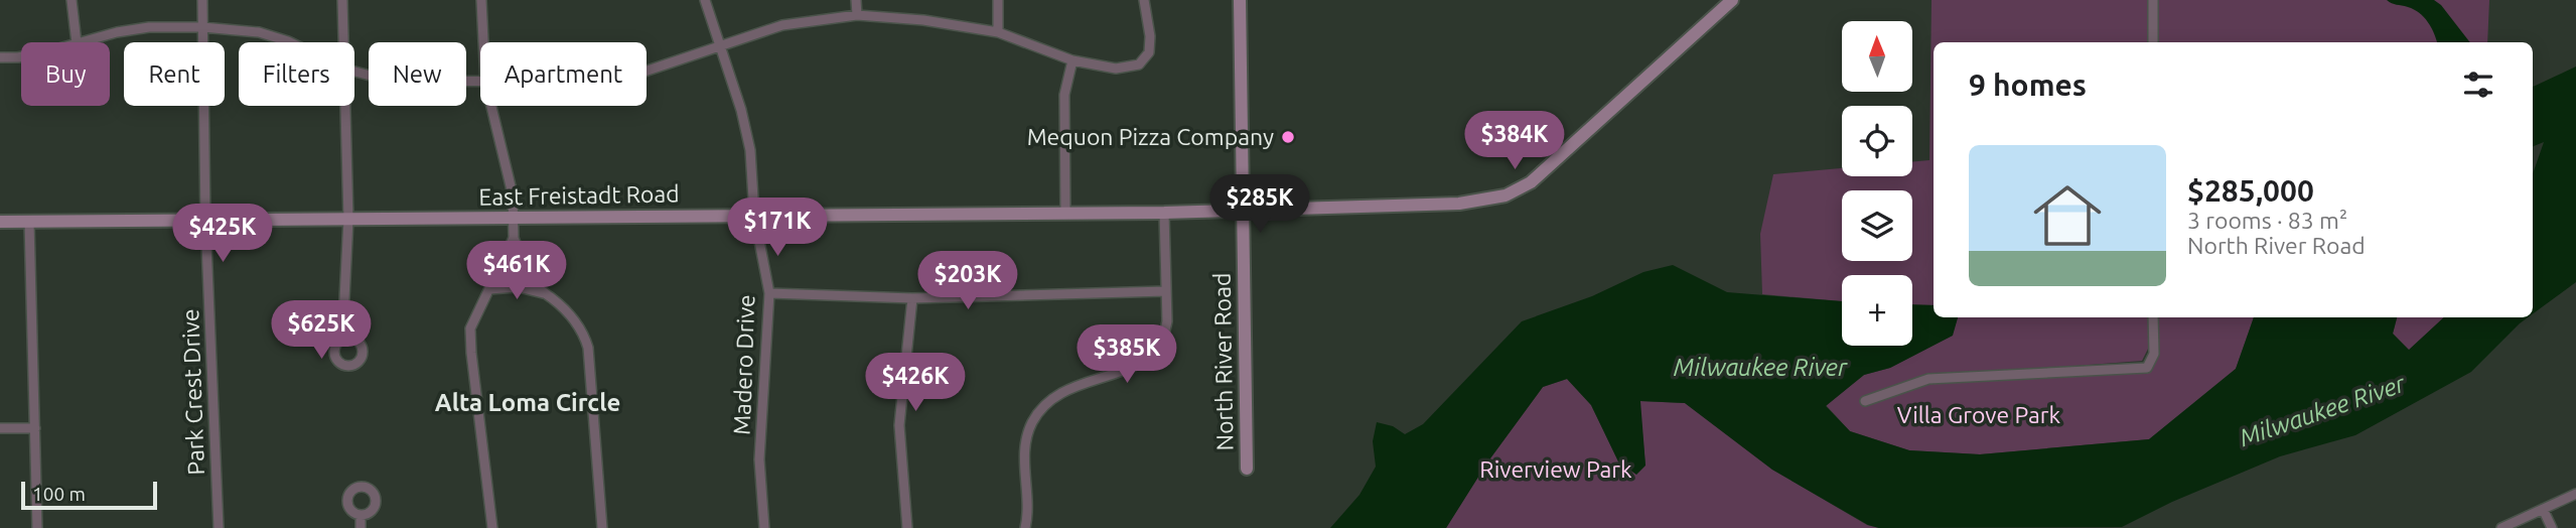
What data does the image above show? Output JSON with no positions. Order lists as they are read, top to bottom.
{
  "streets": {
    "street": [
      "East Freistadt Road",
      "North River Road",
      "Madero Drive",
      "Park Crest Drive"
    ]
  },
  "crossings": [
    ["East Freistadt Road", "North River Road"],
    ["East Freistadt Road", "Madero Drive"],
    ["East Freistadt Road", "Park Crest Drive"]
  ],
  "districts": ["Alta Loma Circle"],
  "water": ["Milwaukee River"],
  "parks": ["Villa Grove Park", "Riverview Park"],
  "places": ["Mequon Pizza Company"],
  "scale_bar": "100 m",
  "north": "top",
  "page": {
    "map_buttons": "+",
    "chip": [
      "Buy",
      "Rent",
      "Filters",
      "New",
      "Apartment"
    ],
    "heading": "9 homes",
    "price": [
      "$384K",
      "$285K",
      "$171K",
      "$425K",
      "$461K",
      "$203K",
      "$625K",
      "$385K",
      "$426K"
    ],
    "list": [
      {
        "name": "$285,000",
        "note": "3 rooms · 83 m² · North River Road"
      }
    ],
    "scale": "100 m"
  }
}
